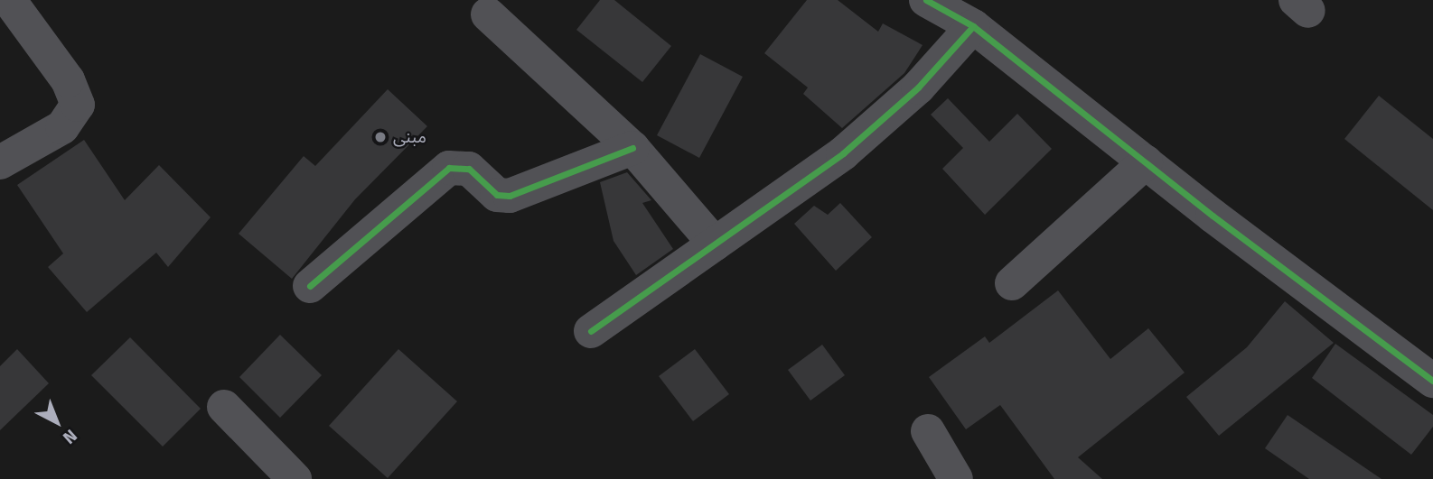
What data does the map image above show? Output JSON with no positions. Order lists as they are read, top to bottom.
{
  "places": ["مبنى"],
  "north": "bottom right"
}
